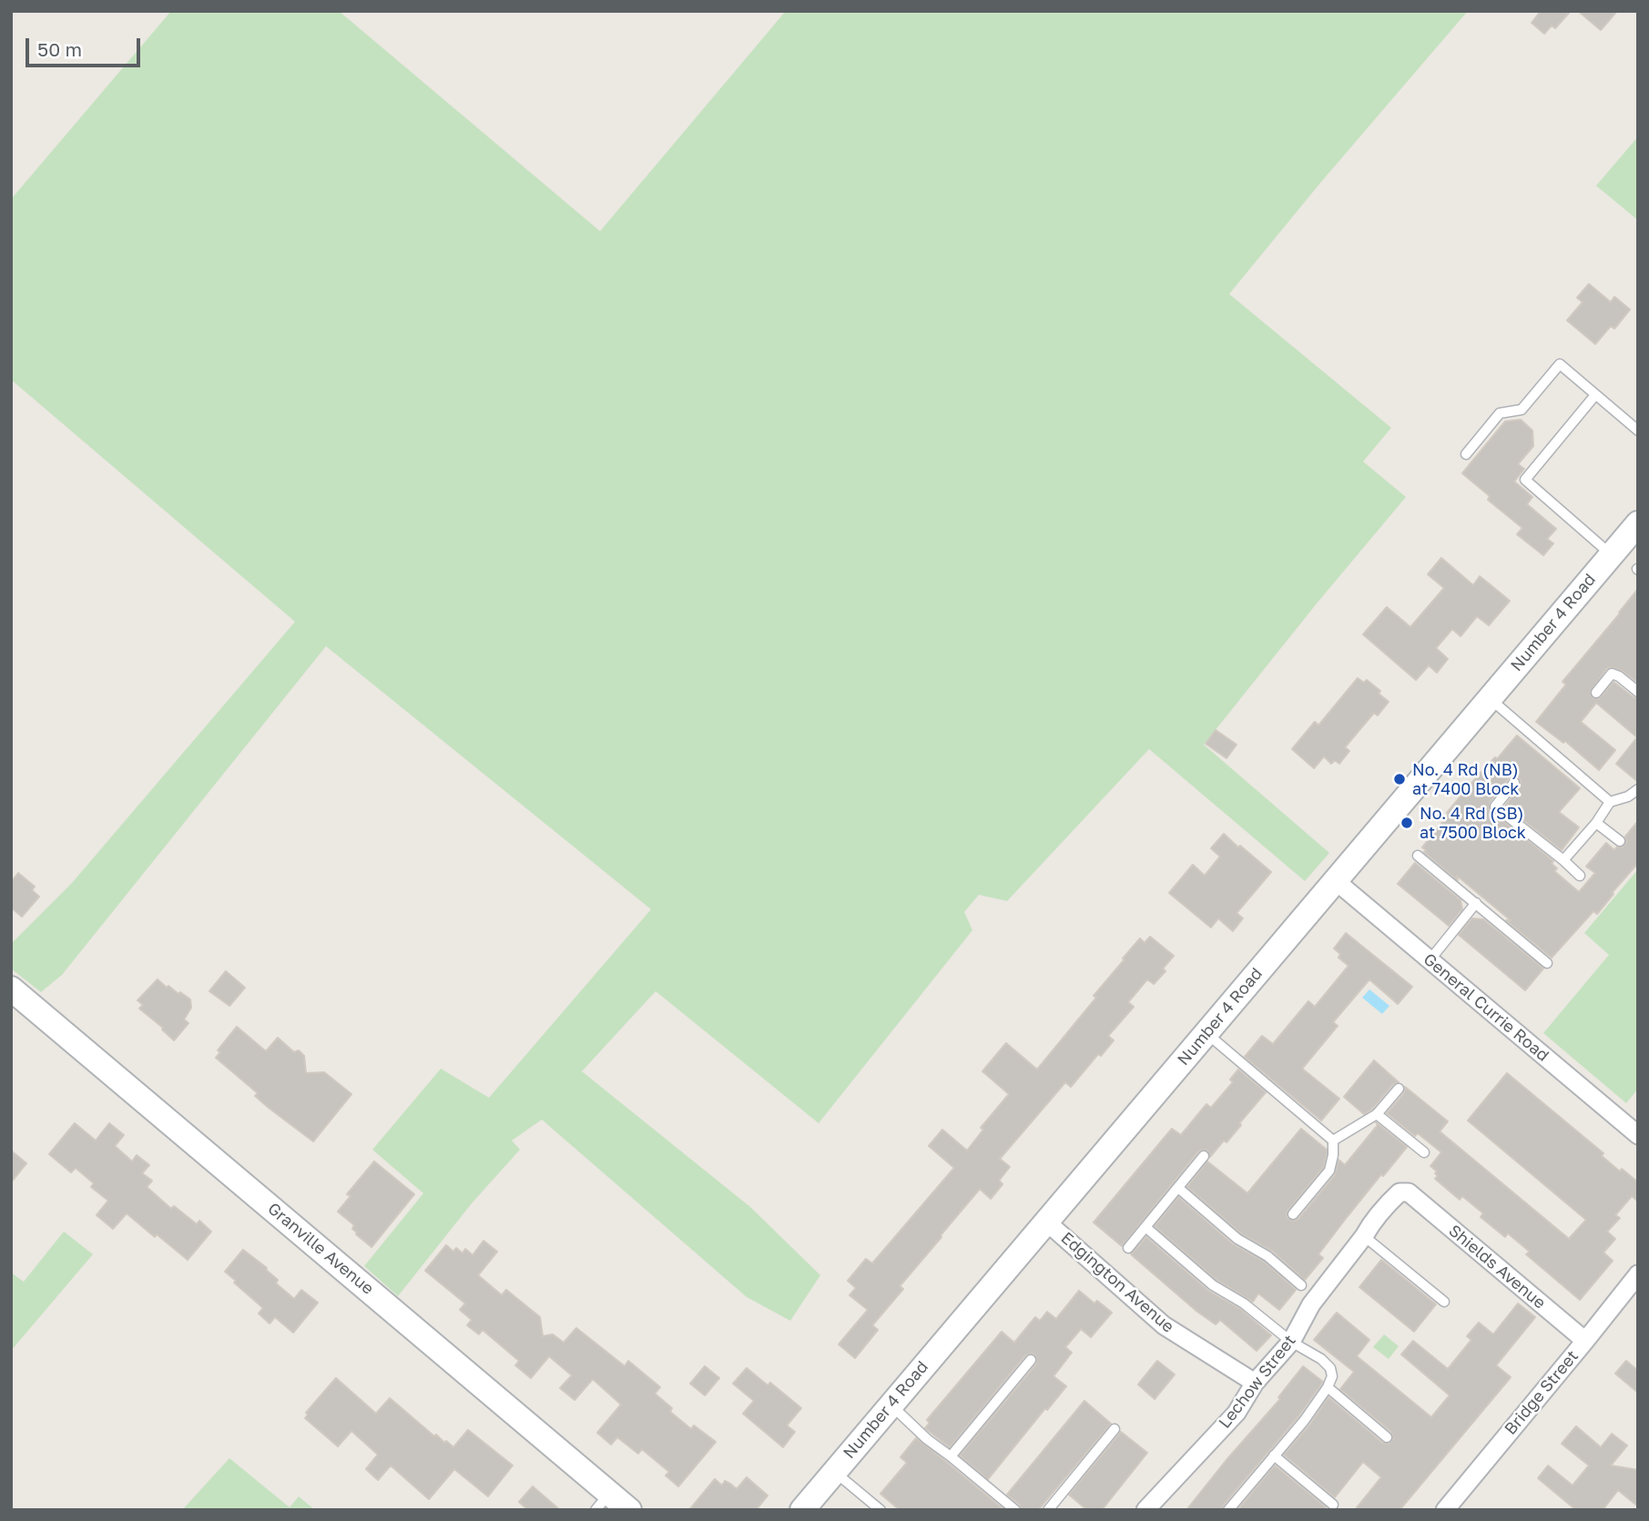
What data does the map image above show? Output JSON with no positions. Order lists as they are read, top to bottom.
{
  "streets": {
    "main road": ["Number 4 Road", "Granville Avenue"],
    "street": [
      "General Currie Road",
      "Shields Avenue",
      "Edgington Avenue",
      "Lechow Street",
      "Bridge Street"
    ]
  },
  "crossings": [
    ["Number 4 Road", "General Currie Road"],
    ["Number 4 Road", "Edgington Avenue"],
    ["Shields Avenue", "Lechow Street"],
    ["Shields Avenue", "Bridge Street"],
    ["Edgington Avenue", "Lechow Street"]
  ],
  "places": ["No. 4 Rd (NB) at 7400 Block", "No. 4 Rd (SB) at 7500 Block"],
  "scale_bar": "50 m"
}
